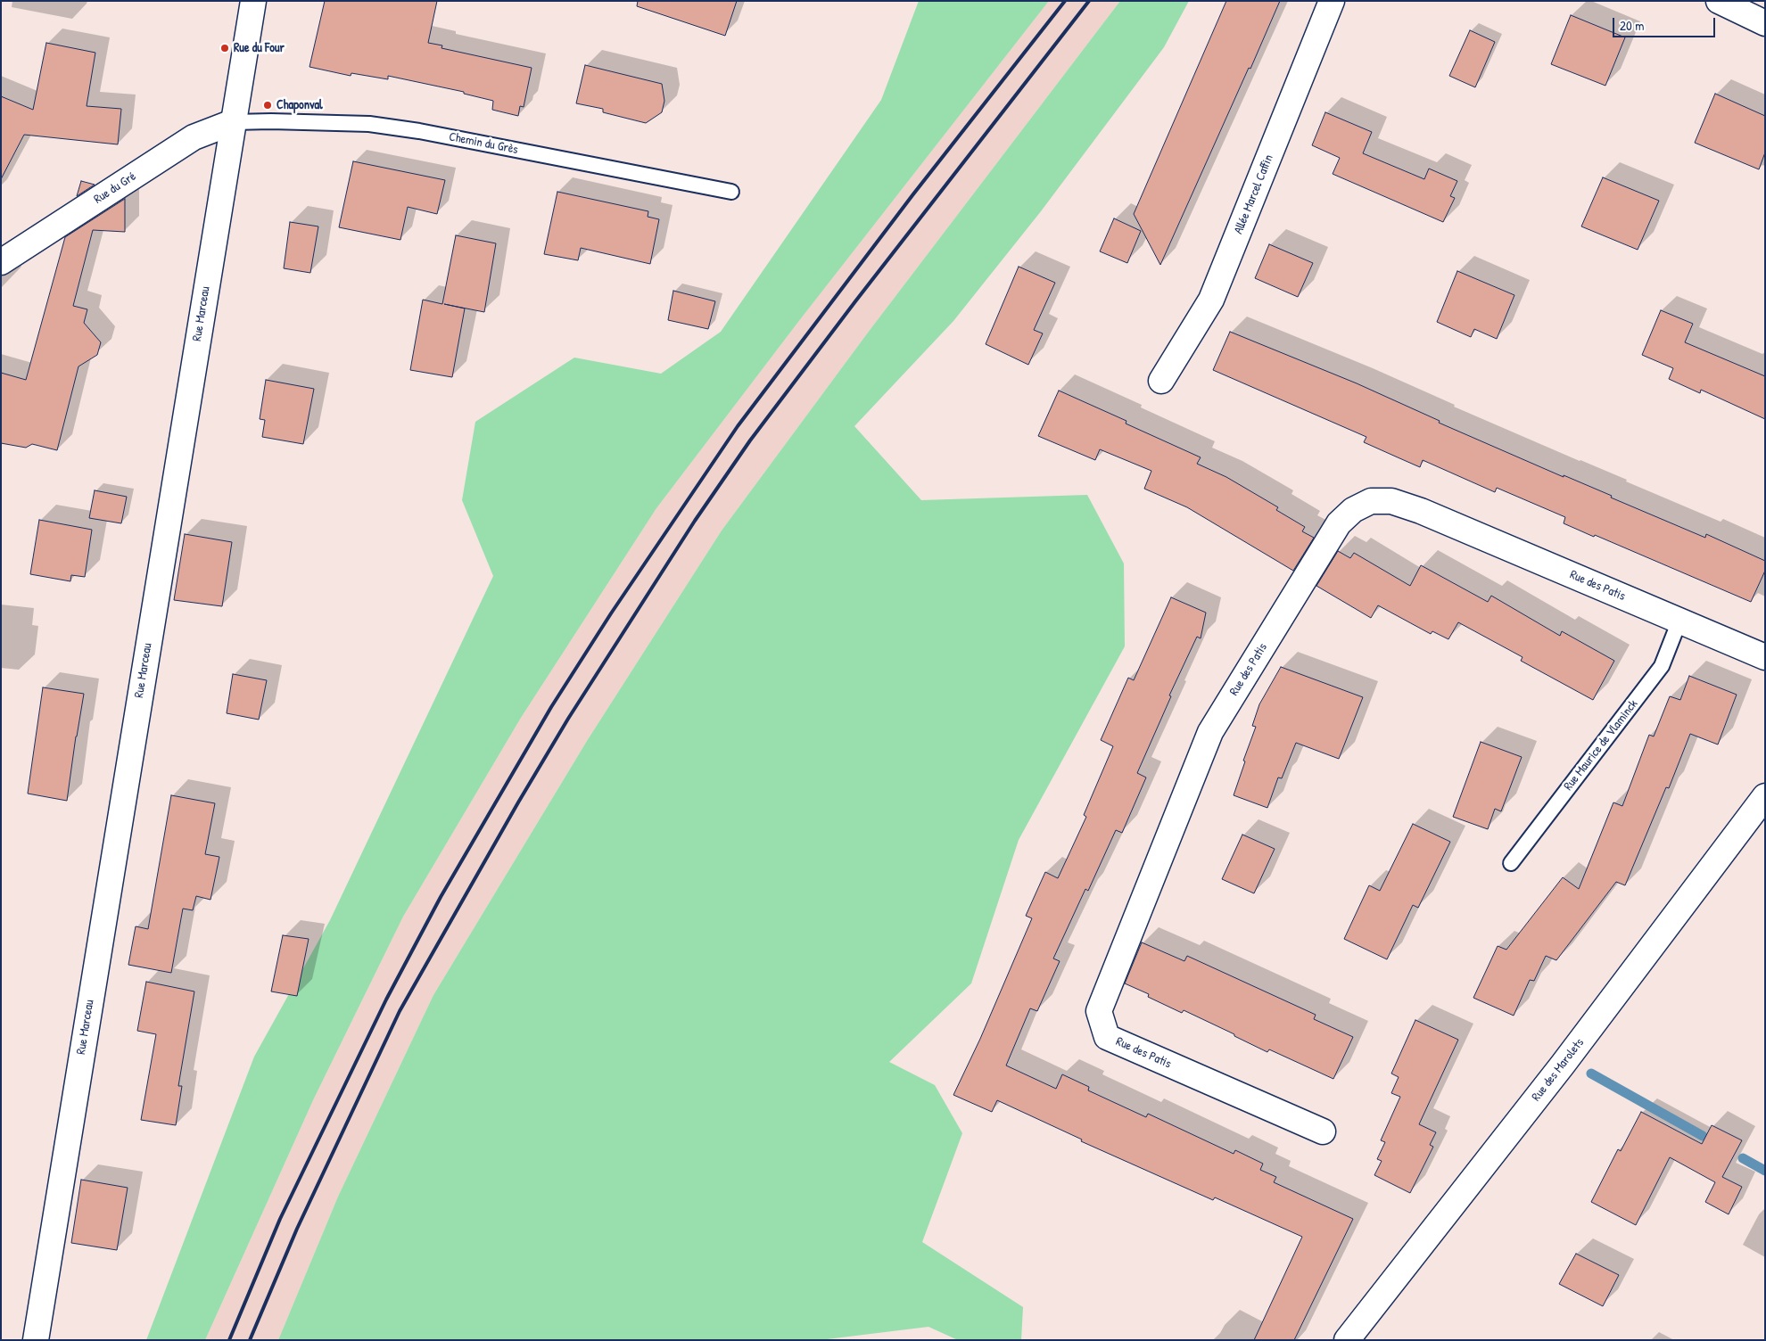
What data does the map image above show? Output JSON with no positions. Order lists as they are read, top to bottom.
{
  "streets": {
    "street": [
      "Rue du Gré",
      "Allée Marcel Caffin",
      "Rue Marceau",
      "Rue des Patis",
      "Rue des Marolets"
    ],
    "lane": ["Chemin du Grès", "Rue Maurice de Vlaminck"]
  },
  "crossings": [
    ["Chemin du Grès", "Rue du Gré"],
    ["Chemin du Grès", "Rue Marceau"],
    ["Rue du Gré", "Rue Marceau"],
    ["Rue des Patis", "Rue Maurice de Vlaminck"]
  ],
  "places": ["Rue du Four", "Chaponval"],
  "scale_bar": "20 m"
}
